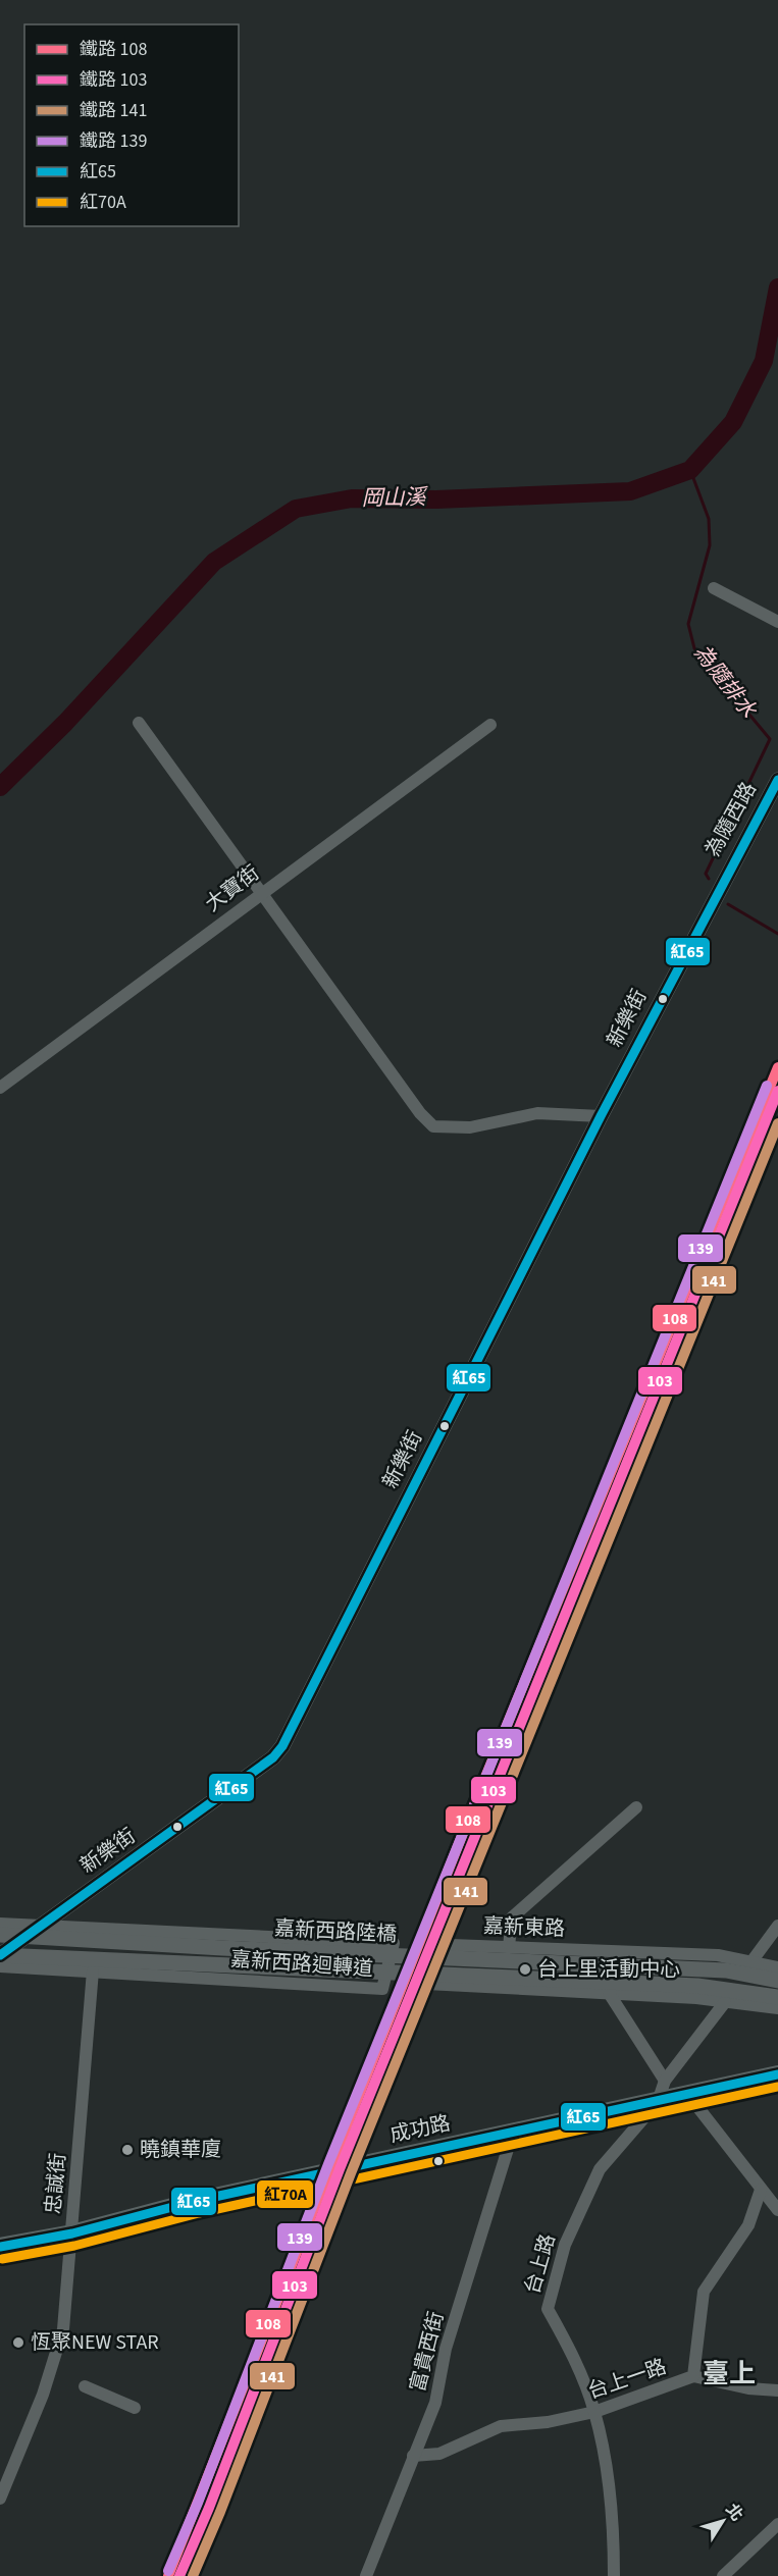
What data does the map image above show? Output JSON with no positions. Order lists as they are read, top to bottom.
{
  "streets": {
    "main road": ["成功路"],
    "street": [
      "為隨西路",
      "大寶街",
      "新樂街",
      "嘉新東路",
      "嘉新西路陸橋",
      "嘉新西路迴轉道",
      "忠誠街",
      "台上路",
      "富貴西街",
      "台上一路"
    ]
  },
  "crossings": [
    ["為隨西路", "新樂街"],
    ["新樂街", "嘉新西路陸橋"],
    ["新樂街", "嘉新西路迴轉道"],
    ["嘉新東路", "台上路"],
    ["嘉新西路迴轉道", "忠誠街"],
    ["成功路", "忠誠街"],
    ["成功路", "台上路"],
    ["成功路", "富貴西街"],
    ["台上路", "台上一路"],
    ["富貴西街", "台上一路"]
  ],
  "districts": ["臺上"],
  "water": ["岡山溪", "為隨排水"],
  "places": ["台上里活動中心", "曉鎮華廈", "恆聚NEW STAR"],
  "lines": [
    "transit line 紅65",
    "rail line 108",
    "rail line 139",
    "rail line 103",
    "rail line 141",
    "transit line 紅70A"
  ],
  "legend": [
    "鐵路 108",
    "鐵路 103",
    "鐵路 141",
    "鐵路 139",
    "紅65",
    "紅70A"
  ],
  "north": "top right"
}
